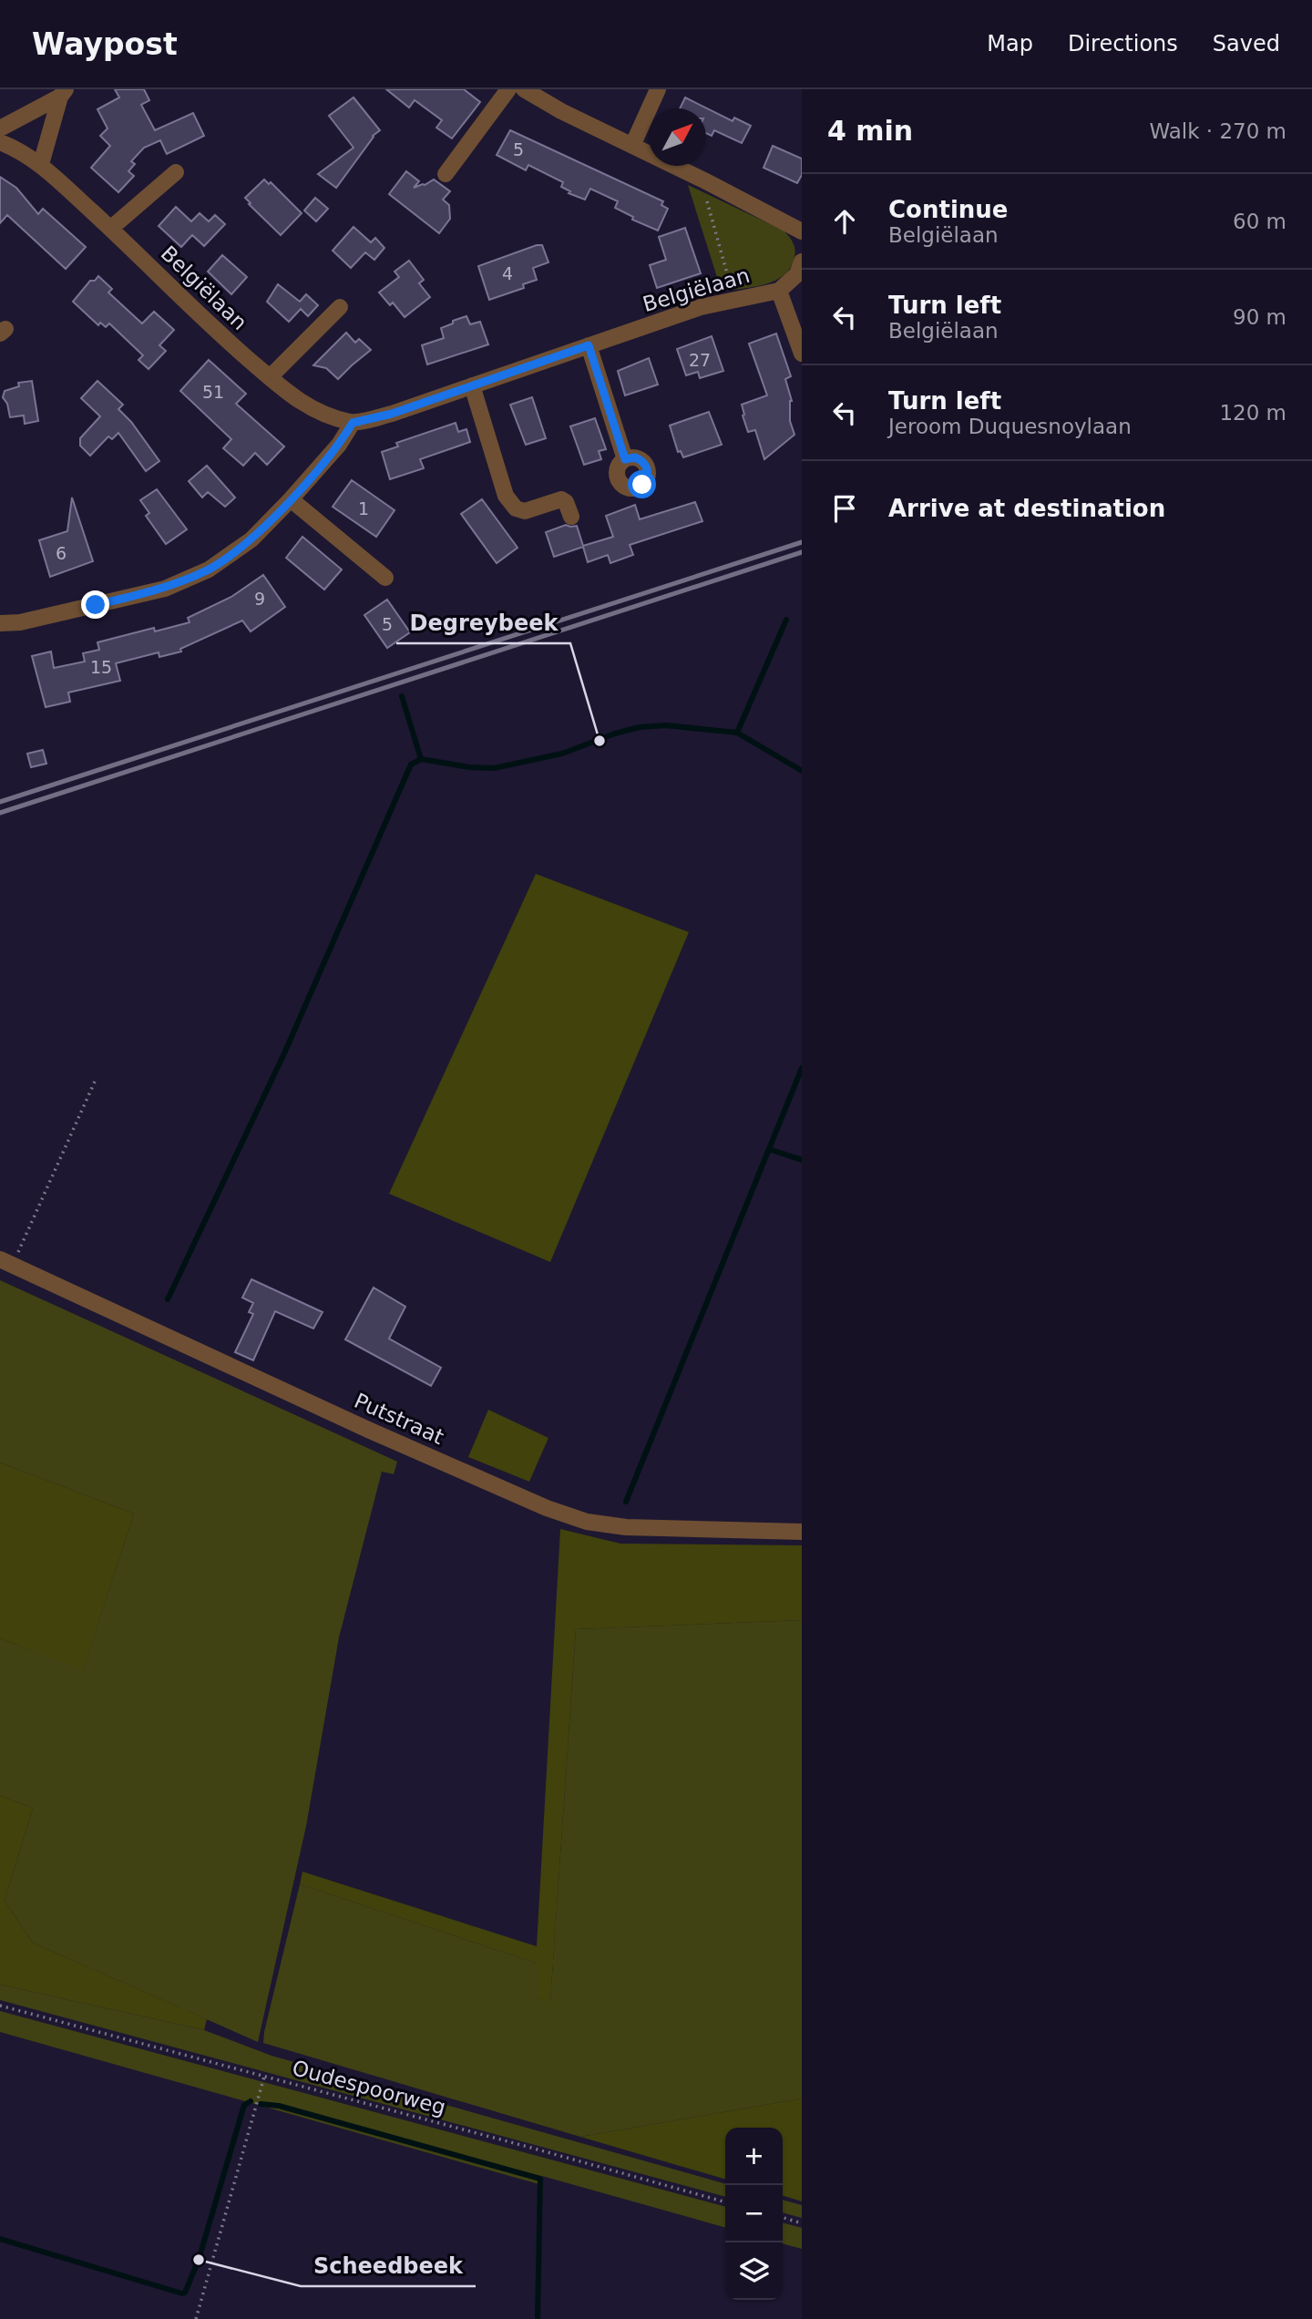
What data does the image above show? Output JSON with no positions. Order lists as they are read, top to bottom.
{
  "streets": {
    "street": ["Belgiëlaan", "Putstraat"],
    "path": ["Oudespoorweg"]
  },
  "places": ["Degreybeek", "Scheedbeek"],
  "house_numbers": [
    "5",
    "4",
    "27",
    "51",
    "1",
    "6",
    "9",
    "5",
    "15"
  ],
  "north": "top right",
  "page": {
    "header": "Waypost",
    "nav": ["Map", "Directions", "Saved"],
    "heading": ["4 min", "Walk · 270 m"],
    "list": [
      ["Continue", "Belgiëlaan", "60 m"],
      ["Turn left", "Belgiëlaan", "90 m"],
      ["Turn left", "Jeroom Duquesnoylaan", "120 m"],
      "Arrive at destination"
    ],
    "map_buttons": ["+", "−"]
  }
}
